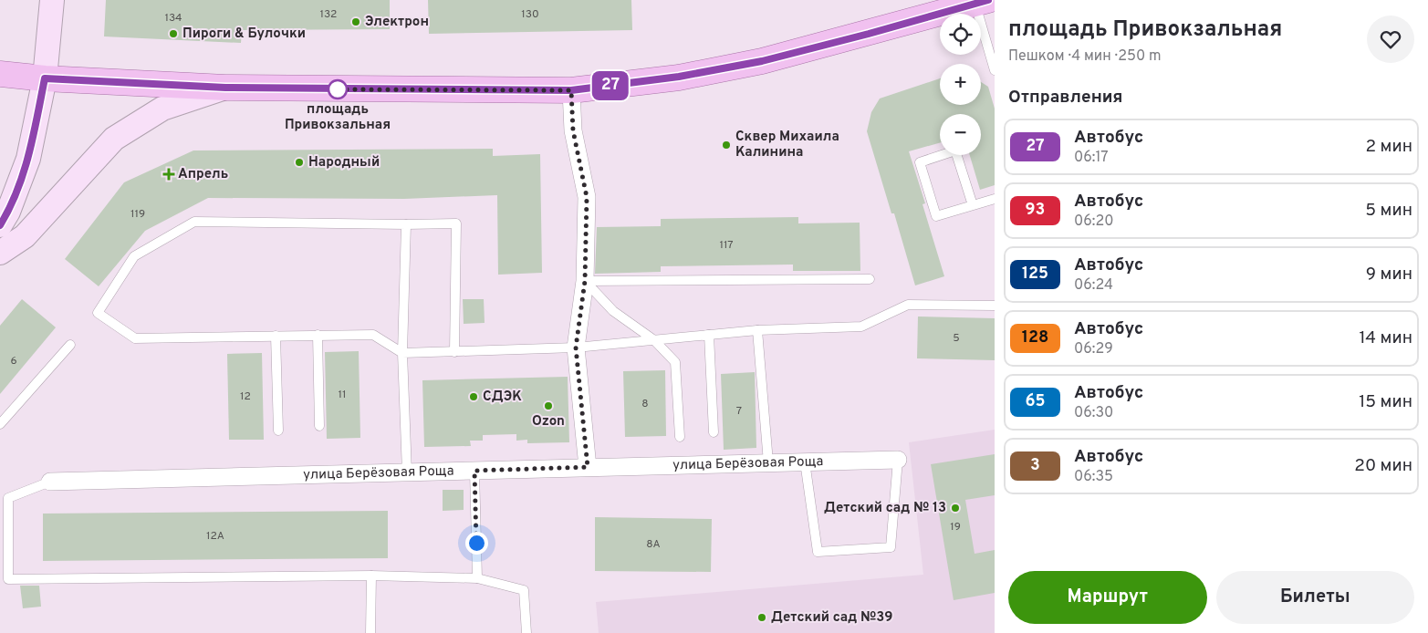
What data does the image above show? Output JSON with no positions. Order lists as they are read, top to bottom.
{
  "streets": {
    "street": ["улица Берёзовая Роща"]
  },
  "places": {
    "other": [
      "Электрон",
      "Пироги & Булочки",
      "площадь Привокзальная",
      "Сквер Михаила Калинина",
      "Народный",
      "СДЭК",
      "Ozon",
      "Детский сад № 13",
      "Детский сад №39"
    ],
    "health": ["Апрель"]
  },
  "lines": ["bus line 27"],
  "house_numbers": [
    "132",
    "130",
    "134",
    "119",
    "117",
    "5",
    "6",
    "11",
    "12",
    "8",
    "7",
    "19",
    "12А",
    "8А"
  ],
  "page": {
    "on_map": "27",
    "heading": [
      ["площадь Привокзальная", "Пешком · 4 мин · 250 m"],
      "Отправления"
    ],
    "map_buttons": ["+", "−"],
    "list": [
      {
        "mark": "27",
        "name": "Автобус",
        "note": "06:17",
        "value": "2 мин"
      },
      {
        "mark": "93",
        "name": "Автобус",
        "note": "06:20",
        "value": "5 мин"
      },
      {
        "mark": "125",
        "name": "Автобус",
        "note": "06:24",
        "value": "9 мин"
      },
      {
        "mark": "128",
        "name": "Автобус",
        "note": "06:29",
        "value": "14 мин"
      },
      {
        "mark": "65",
        "name": "Автобус",
        "note": "06:30",
        "value": "15 мин"
      },
      {
        "mark": "3",
        "name": "Автобус",
        "note": "06:35",
        "value": "20 мин"
      }
    ],
    "buttons": ["Маршрут", "Билеты"]
  }
}
